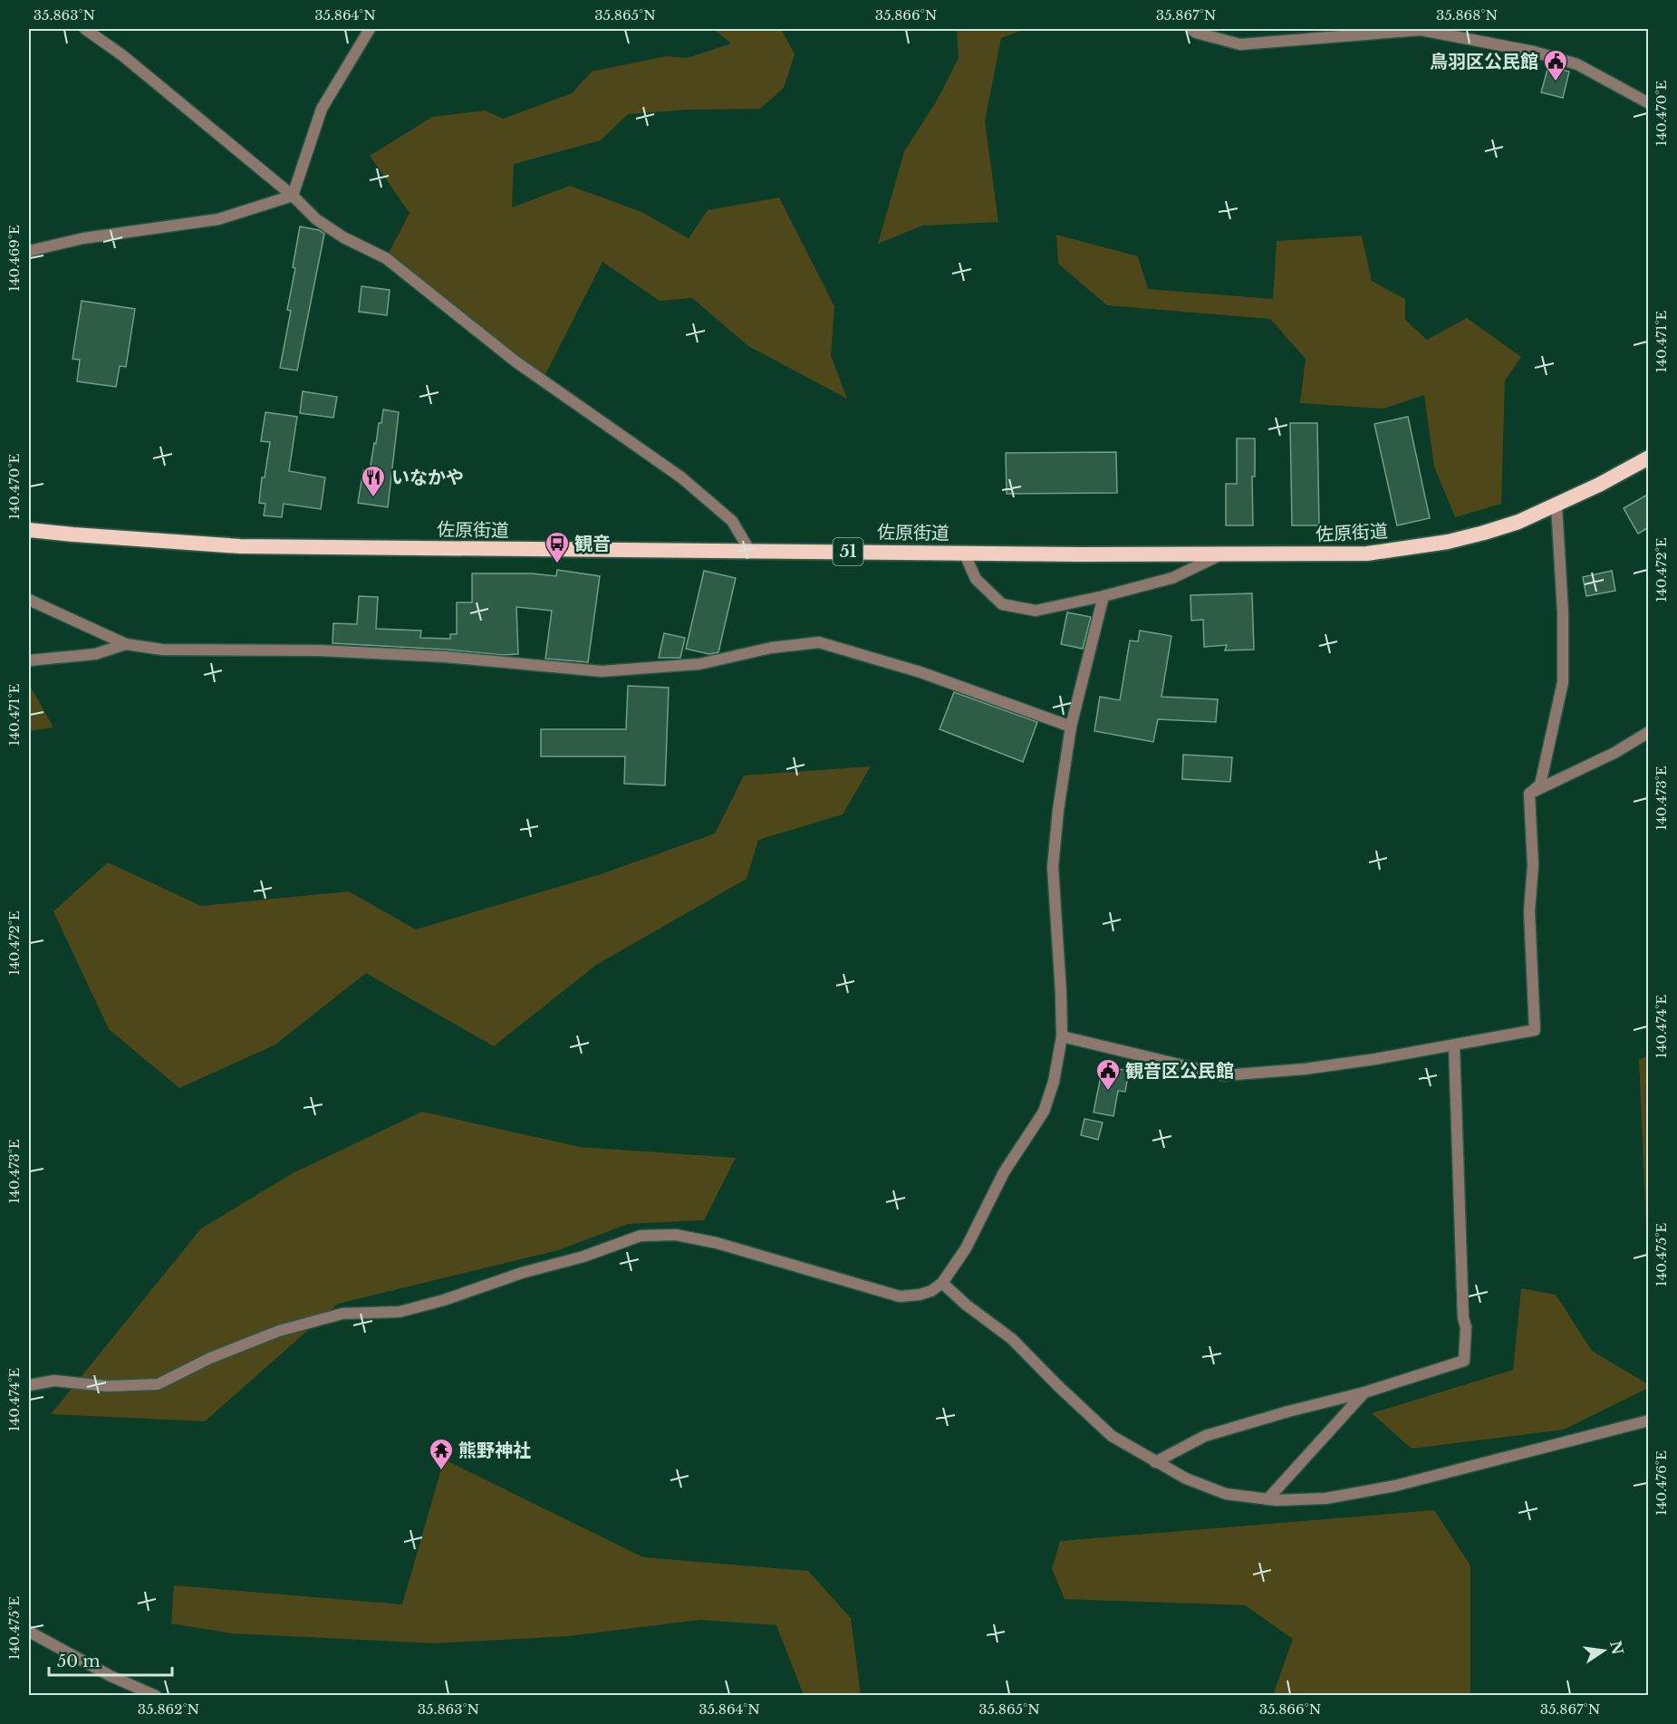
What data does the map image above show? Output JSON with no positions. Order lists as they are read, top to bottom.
{
  "streets": {
    "highway": ["佐原街道", "51"]
  },
  "places": {
    "public building": ["鳥羽区公民館", "観音区公民館"],
    "restaurant": ["いなかや"],
    "bus stop": ["観音"],
    "temple": ["熊野神社"]
  },
  "scale_bar": "50 m",
  "north": "right",
  "coordinates": [
    "35.863°N",
    "35.864°N",
    "35.865°N",
    "35.866°N",
    "35.867°N",
    "35.868°N",
    "140.470°E",
    "140.469°E",
    "140.471°E",
    "140.472°E",
    "140.473°E",
    "140.474°E",
    "140.475°E",
    "140.476°E",
    "35.862°N"
  ]
}
